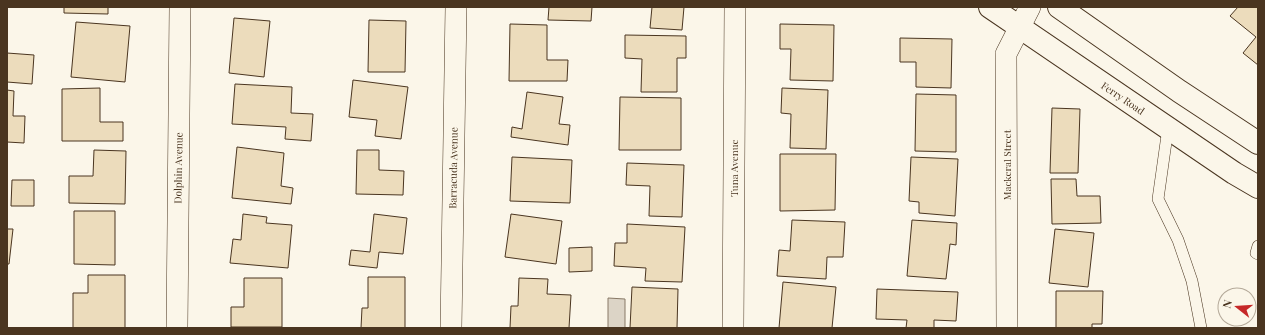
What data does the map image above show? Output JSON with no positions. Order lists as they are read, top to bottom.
{
  "streets": {
    "main road": ["Ferry Road"],
    "street": [
      "Mackeral Street",
      "Dolphin Avenue",
      "Barracuda Avenue",
      "Tuna Avenue"
    ]
  },
  "crossings": [
    ["Ferry Road", "Mackeral Street"]
  ],
  "north": "left"
}
